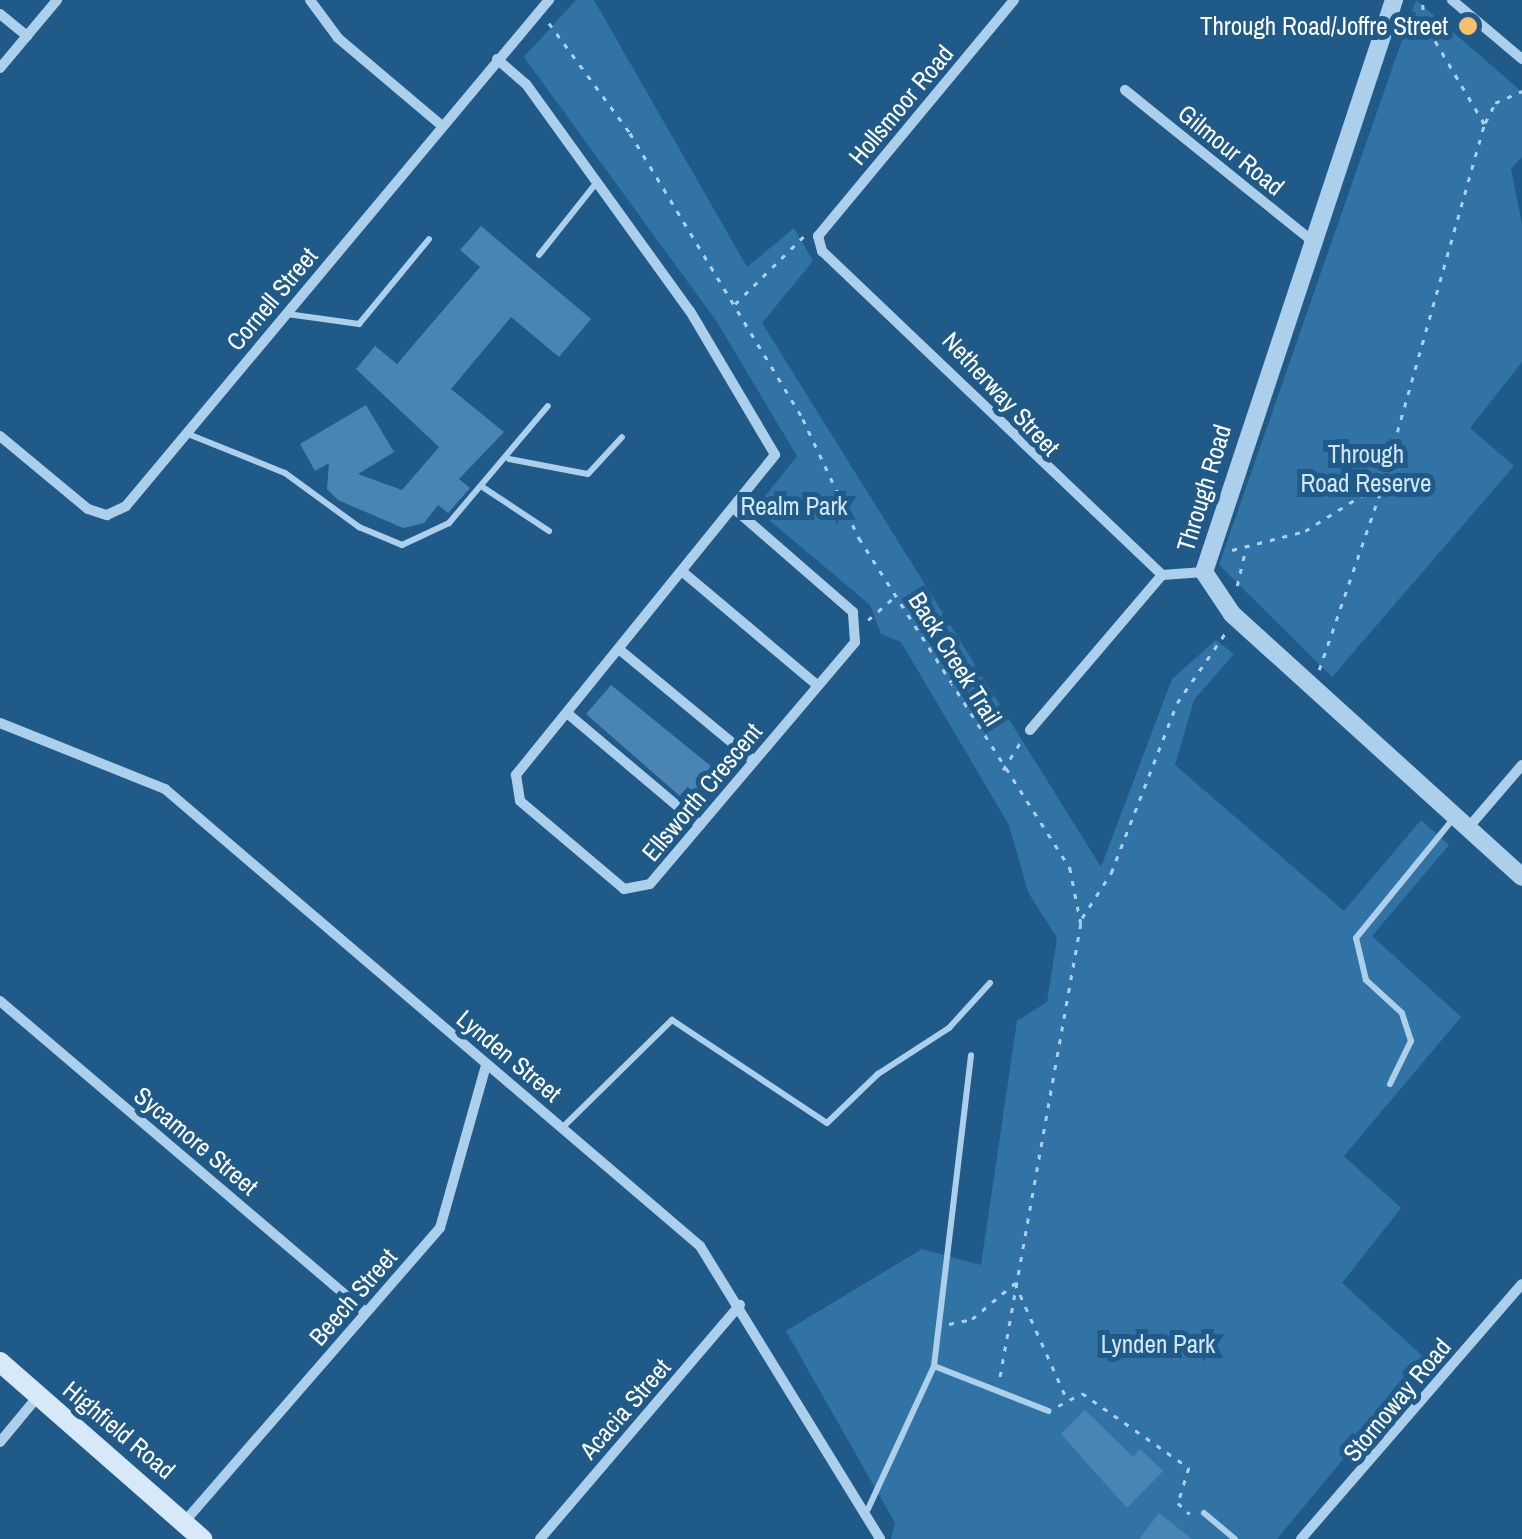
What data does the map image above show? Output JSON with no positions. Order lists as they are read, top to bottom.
{
  "streets": {
    "main road": ["Highfield Road"],
    "street": [
      "Hollsmoor Road",
      "Gilmour Road",
      "Cornell Street",
      "Netherway Street",
      "Through Road",
      "Ellsworth Crescent",
      "Lynden Street",
      "Sycamore Street",
      "Beech Street",
      "Stornoway Road",
      "Acacia Street"
    ],
    "path": ["Back Creek Trail"]
  },
  "crossings": [
    ["Hollsmoor Road", "Netherway Street"],
    ["Gilmour Road", "Through Road"],
    ["Cornell Street", "Back Creek Trail"],
    ["Cornell Street", "Ellsworth Crescent"],
    ["Lynden Street", "Beech Street"],
    ["Lynden Street", "Acacia Street"],
    ["Sycamore Street", "Beech Street"],
    ["Beech Street", "Highfield Road"]
  ],
  "parks": ["Through Road Reserve", "Realm Park", "Lynden Park"],
  "places": ["Through Road/Joffre Street"]
}
